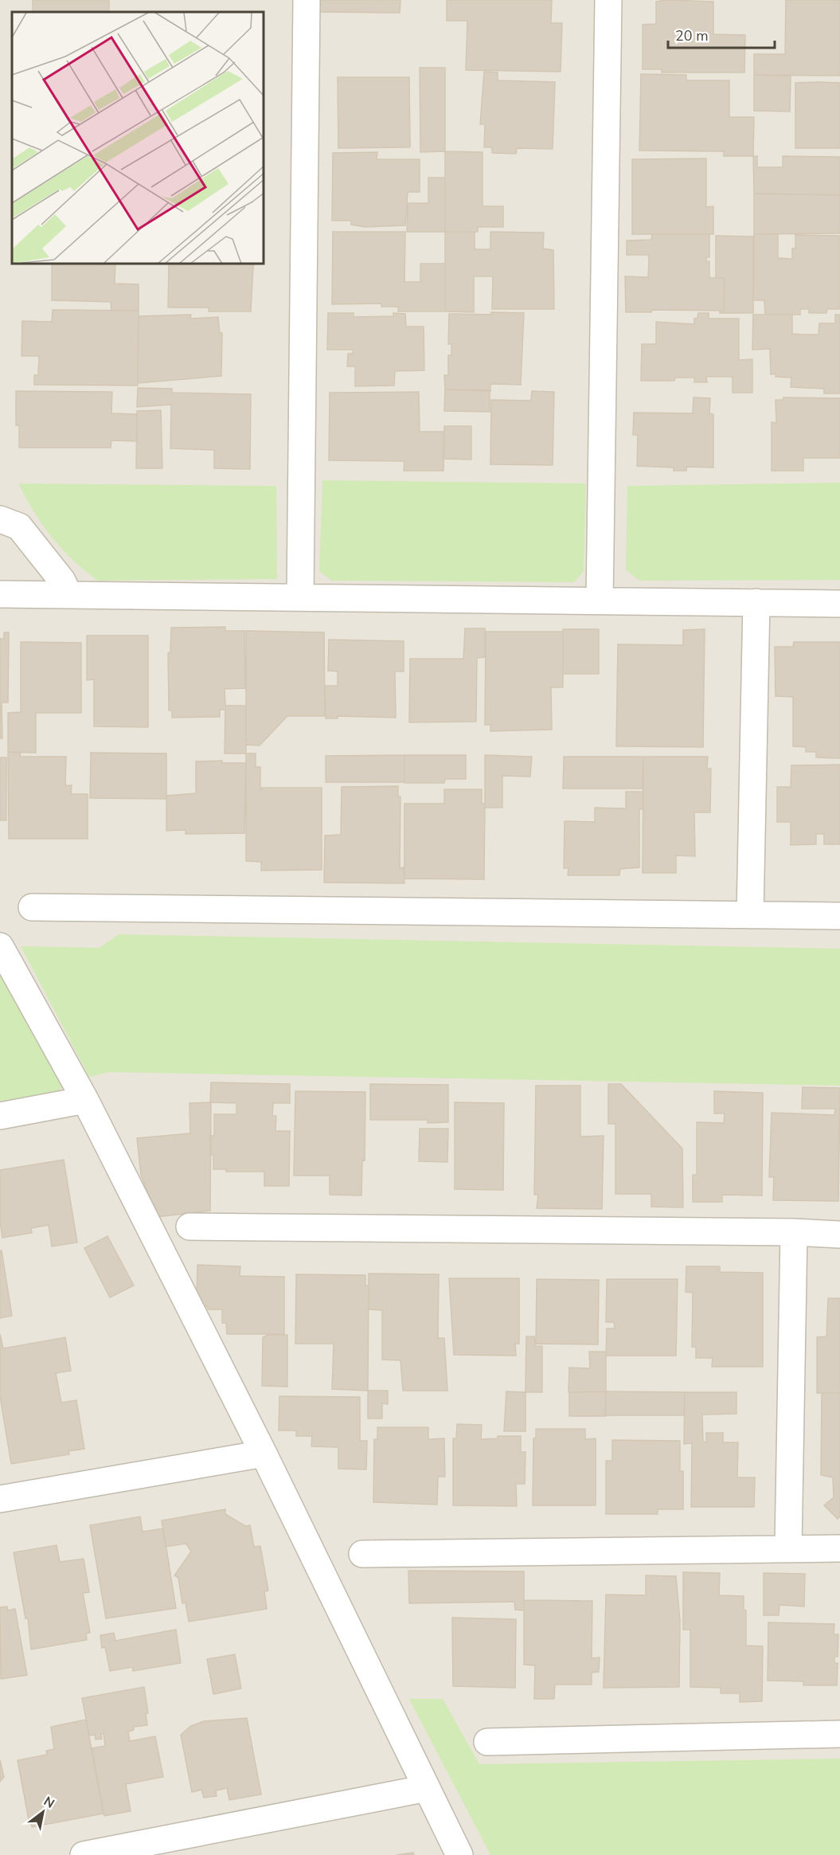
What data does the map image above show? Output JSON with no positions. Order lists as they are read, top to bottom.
{
  "scale_bar": "20 m",
  "north": "top right"
}
